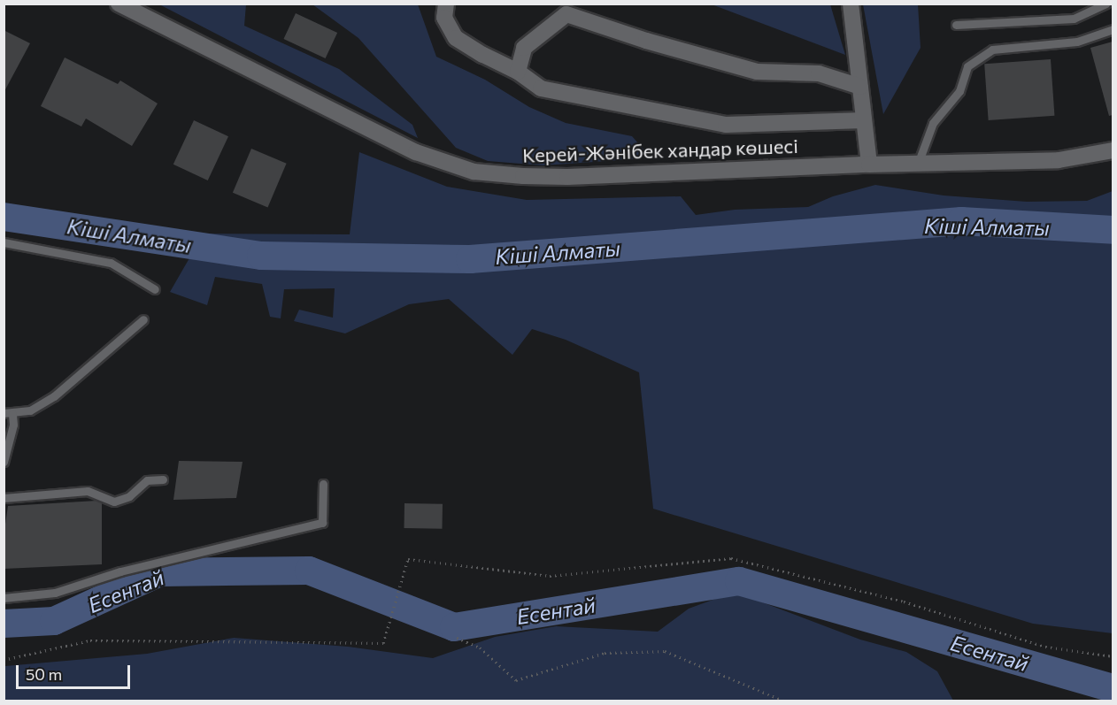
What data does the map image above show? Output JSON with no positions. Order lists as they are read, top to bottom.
{
  "streets": {
    "main road": ["Керей-Жәнібек хандар көшесі"]
  },
  "water": ["Кіші Алматы", "Есентай"],
  "scale_bar": "50 m"
}
